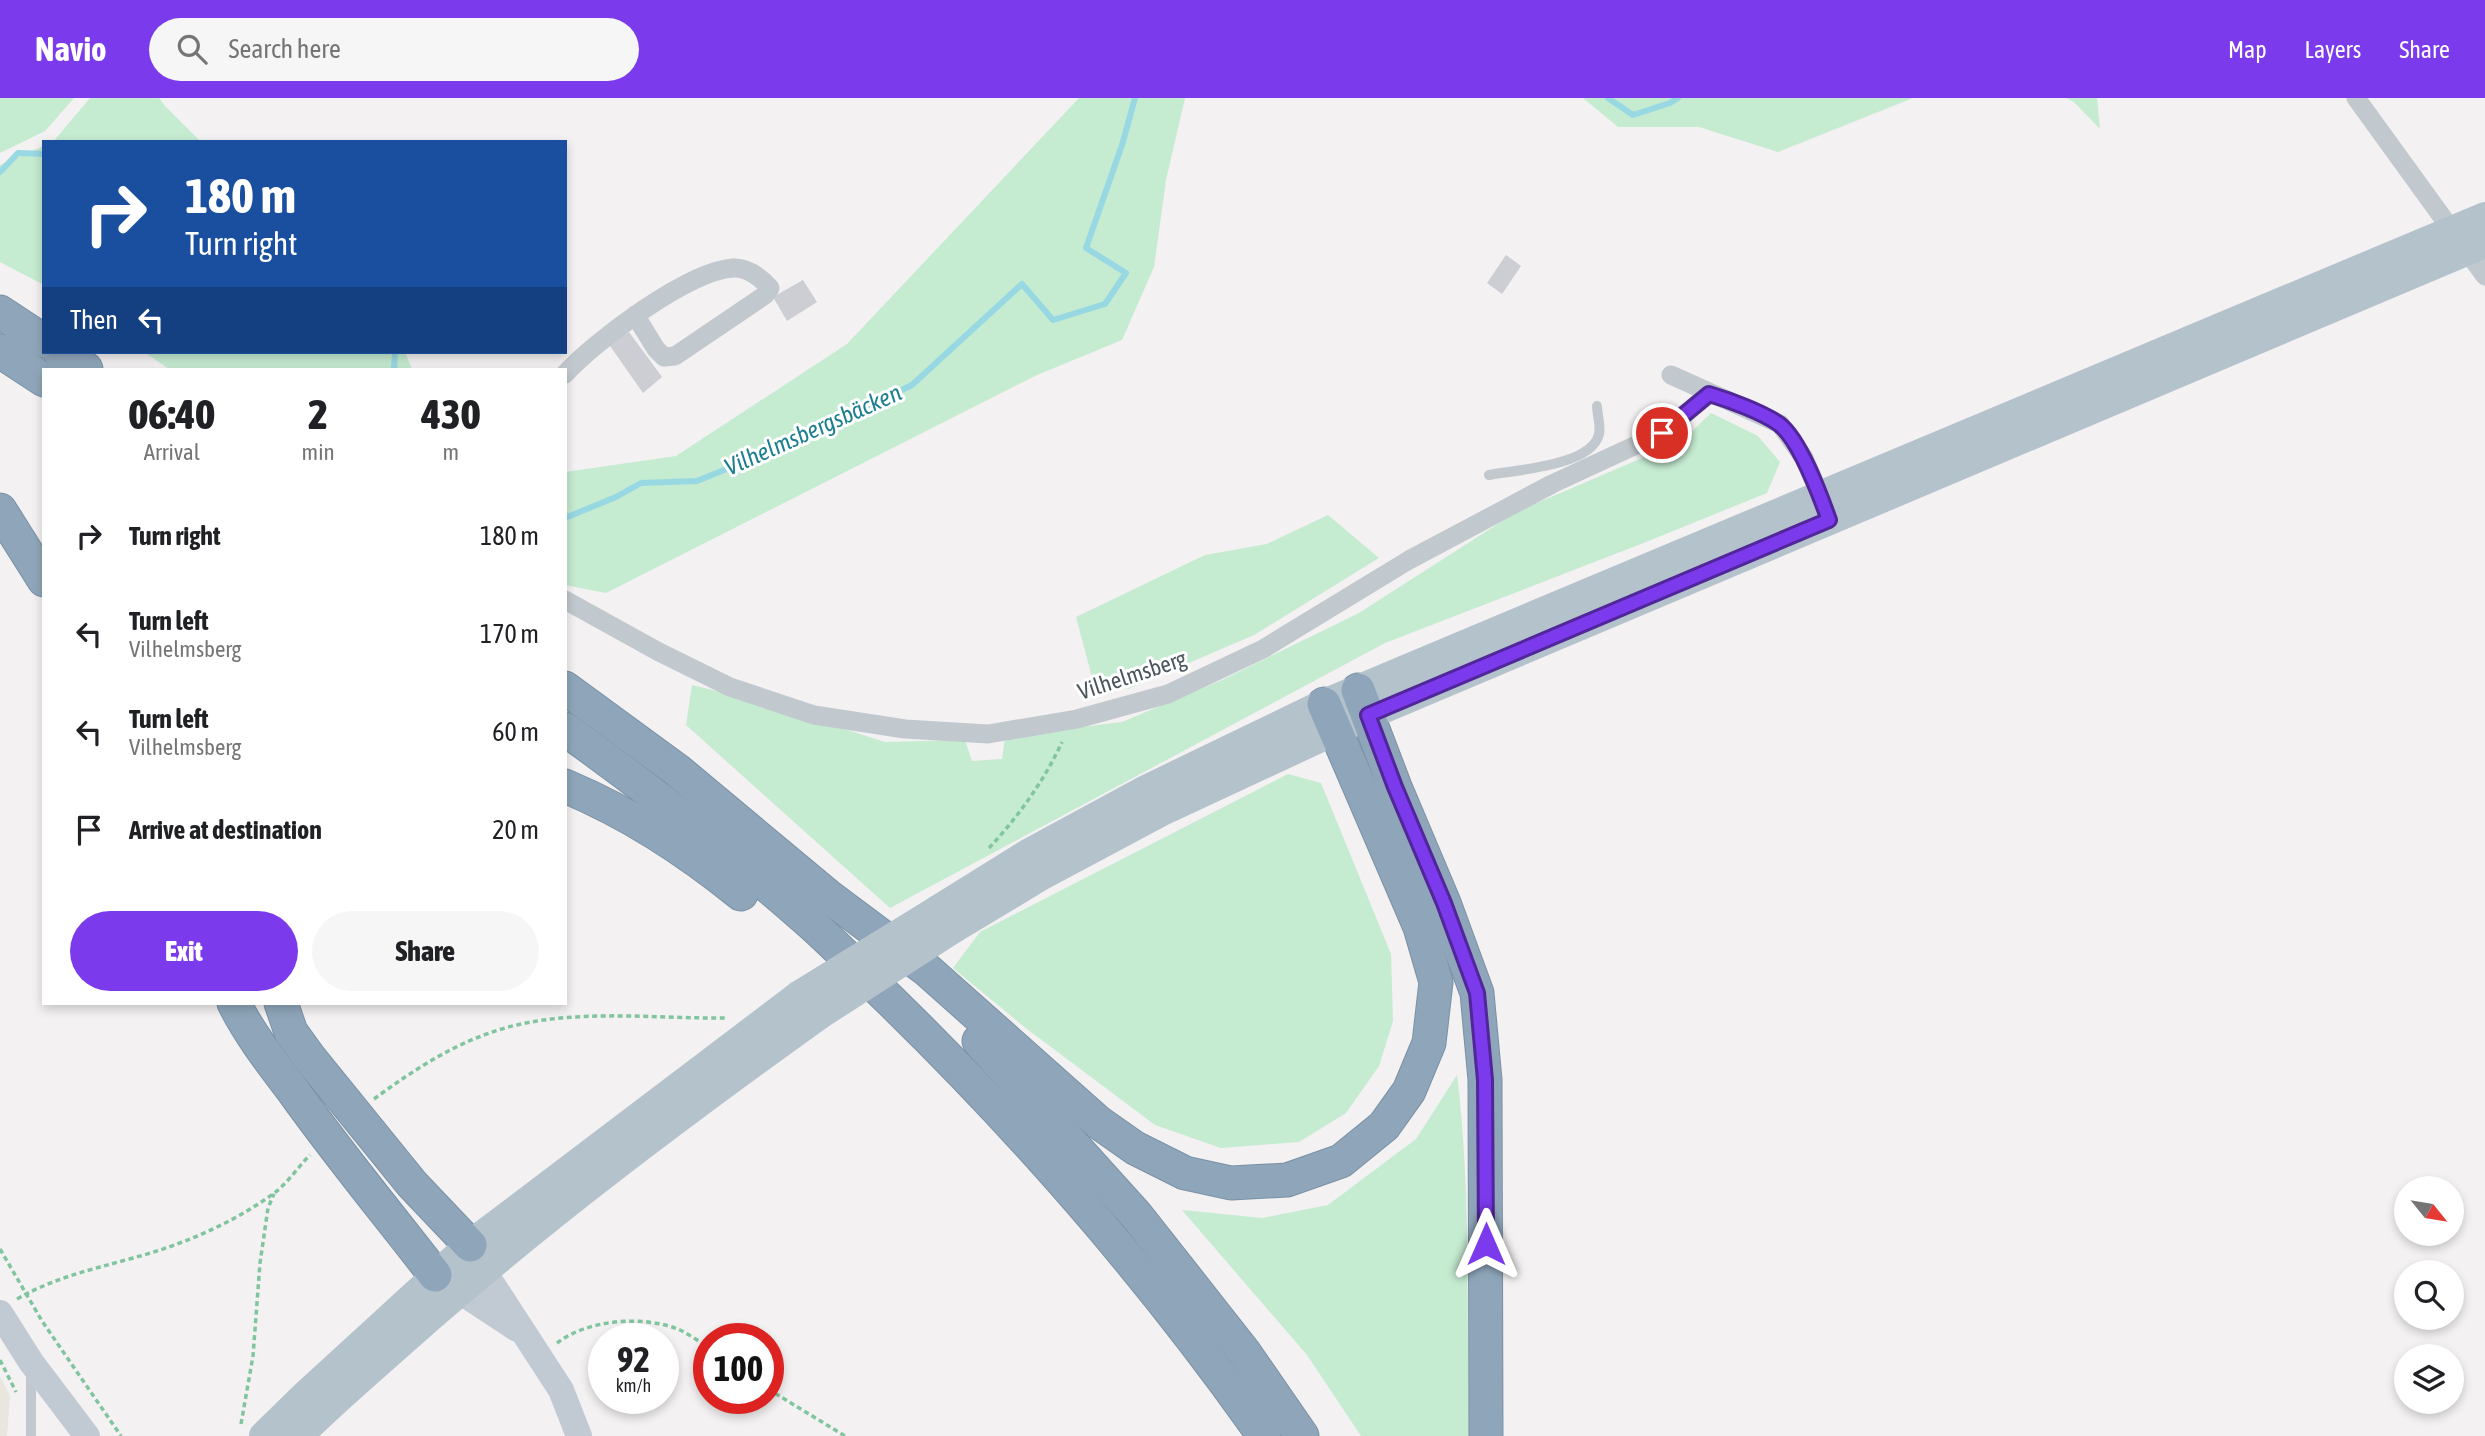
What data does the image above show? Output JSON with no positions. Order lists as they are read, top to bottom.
{
  "streets": {
    "street": ["Vilhelmsberg"]
  },
  "water": ["Vilhelmsbergsbäcken"],
  "north": "bottom right",
  "page": {
    "header": "Navio",
    "search": "Search here",
    "nav": ["Map", "Layers", "Share"],
    "turn": ["180 m", "Turn right"],
    "then": "Then",
    "eta": [
      "06:40",
      "Arrival",
      "2",
      "min",
      "430",
      "m"
    ],
    "list": [
      {
        "name": "Turn right",
        "value": "180 m"
      },
      {
        "name": "Turn left",
        "note": "Vilhelmsberg",
        "value": "170 m"
      },
      {
        "name": "Turn left",
        "note": "Vilhelmsberg",
        "value": "60 m"
      },
      {
        "name": "Arrive at destination",
        "value": "20 m"
      }
    ],
    "buttons": ["Exit", "Share"],
    "speed": "92 km/h",
    "limit": "100"
  }
}
